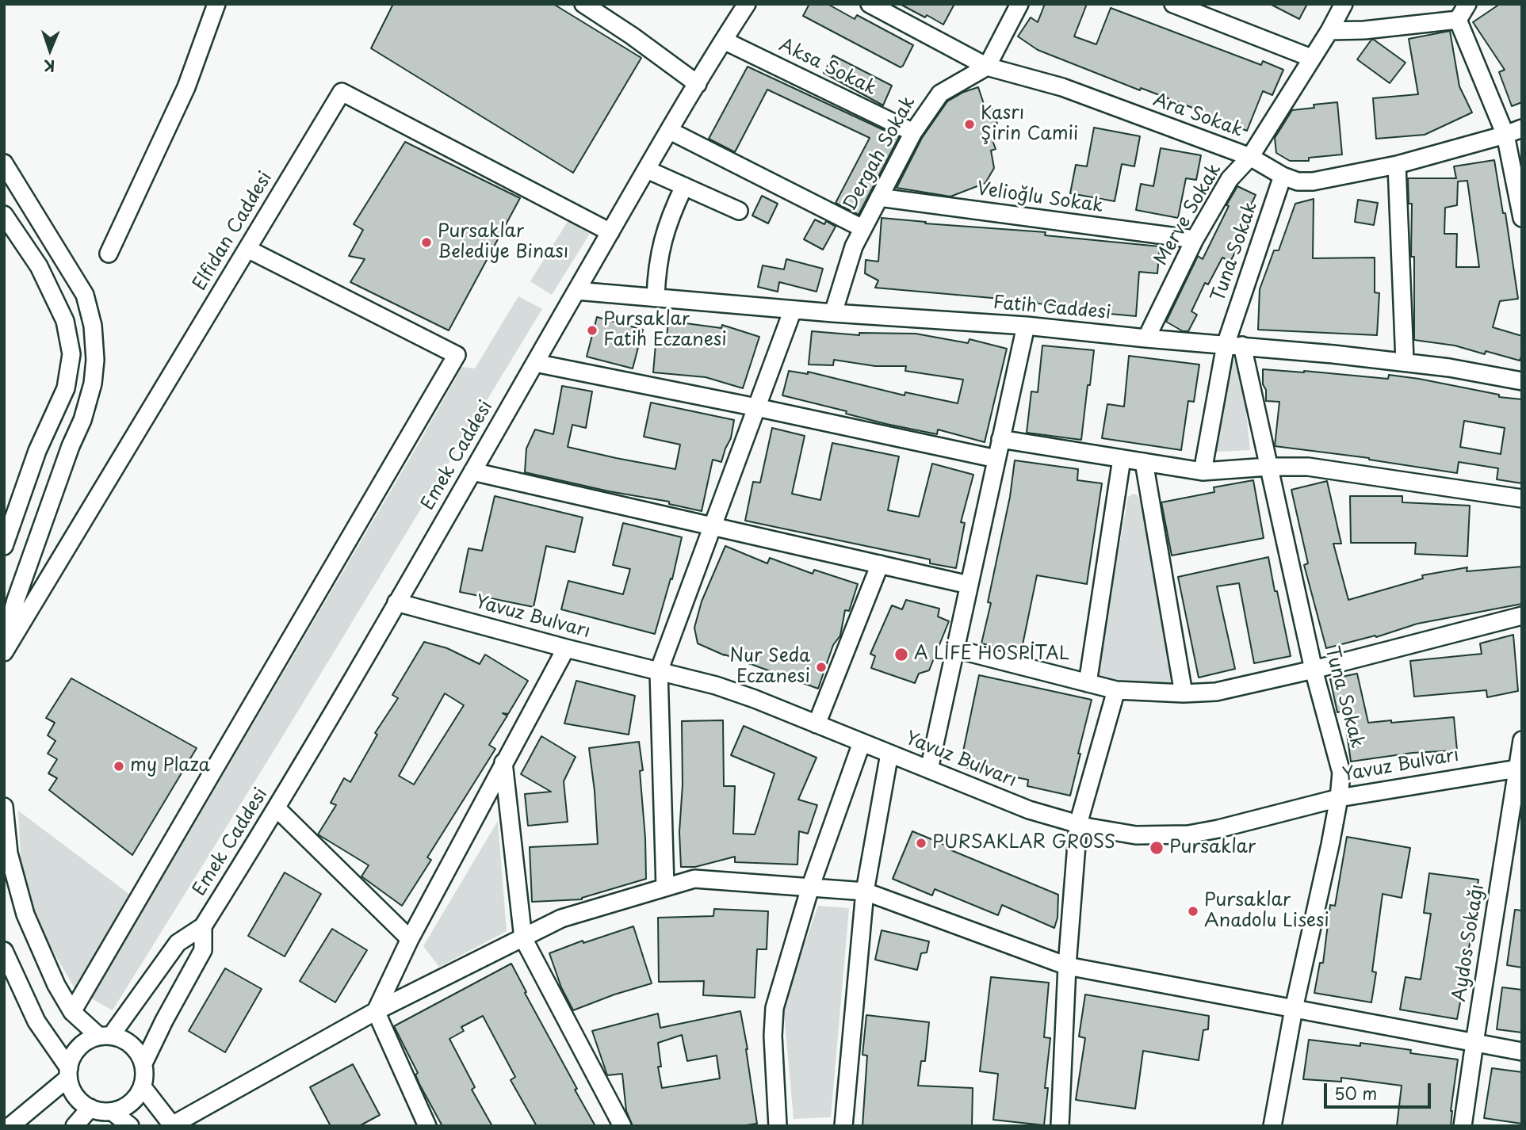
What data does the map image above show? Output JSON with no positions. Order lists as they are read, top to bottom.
{
  "streets": {
    "street": [
      "Aksa Sokak",
      "Ara Sokak",
      "Dergah Sokak",
      "Velioğlu Sokak",
      "Merve Sokak",
      "Elfidan Caddesi",
      "Tuna Sokak",
      "Fatih Caddesi",
      "Emek Caddesi",
      "Yavuz Bulvarı",
      "Aydos Sokağı"
    ]
  },
  "crossings": [
    ["Aksa Sokak", "Dergah Sokak"],
    ["Aksa Sokak", "Emek Caddesi"],
    ["Ara Sokak", "Dergah Sokak"],
    ["Ara Sokak", "Merve Sokak"],
    ["Ara Sokak", "Tuna Sokak"],
    ["Dergah Sokak", "Velioğlu Sokak"],
    ["Dergah Sokak", "Fatih Caddesi"],
    ["Dergah Sokak", "Emek Caddesi"],
    ["Velioğlu Sokak", "Merve Sokak"],
    ["Merve Sokak", "Fatih Caddesi"],
    ["Elfidan Caddesi", "Emek Caddesi"],
    ["Tuna Sokak", "Fatih Caddesi"],
    ["Tuna Sokak", "Yavuz Bulvarı"],
    ["Fatih Caddesi", "Emek Caddesi"],
    ["Emek Caddesi", "Yavuz Bulvarı"],
    ["Yavuz Bulvarı", "Aydos Sokağı"]
  ],
  "places": [
    "Kasrı Şirin Camii",
    "Pursaklar Belediye Binası",
    "Pursaklar Fatih Eczanesi",
    "A LİFE HOSPİTAL",
    "Nur Seda Eczanesi",
    "my Plaza",
    "PURSAKLAR GROSS",
    "Pursaklar",
    "Pursaklar Anadolu Lisesi"
  ],
  "scale_bar": "50 m",
  "north": "bottom"
}
